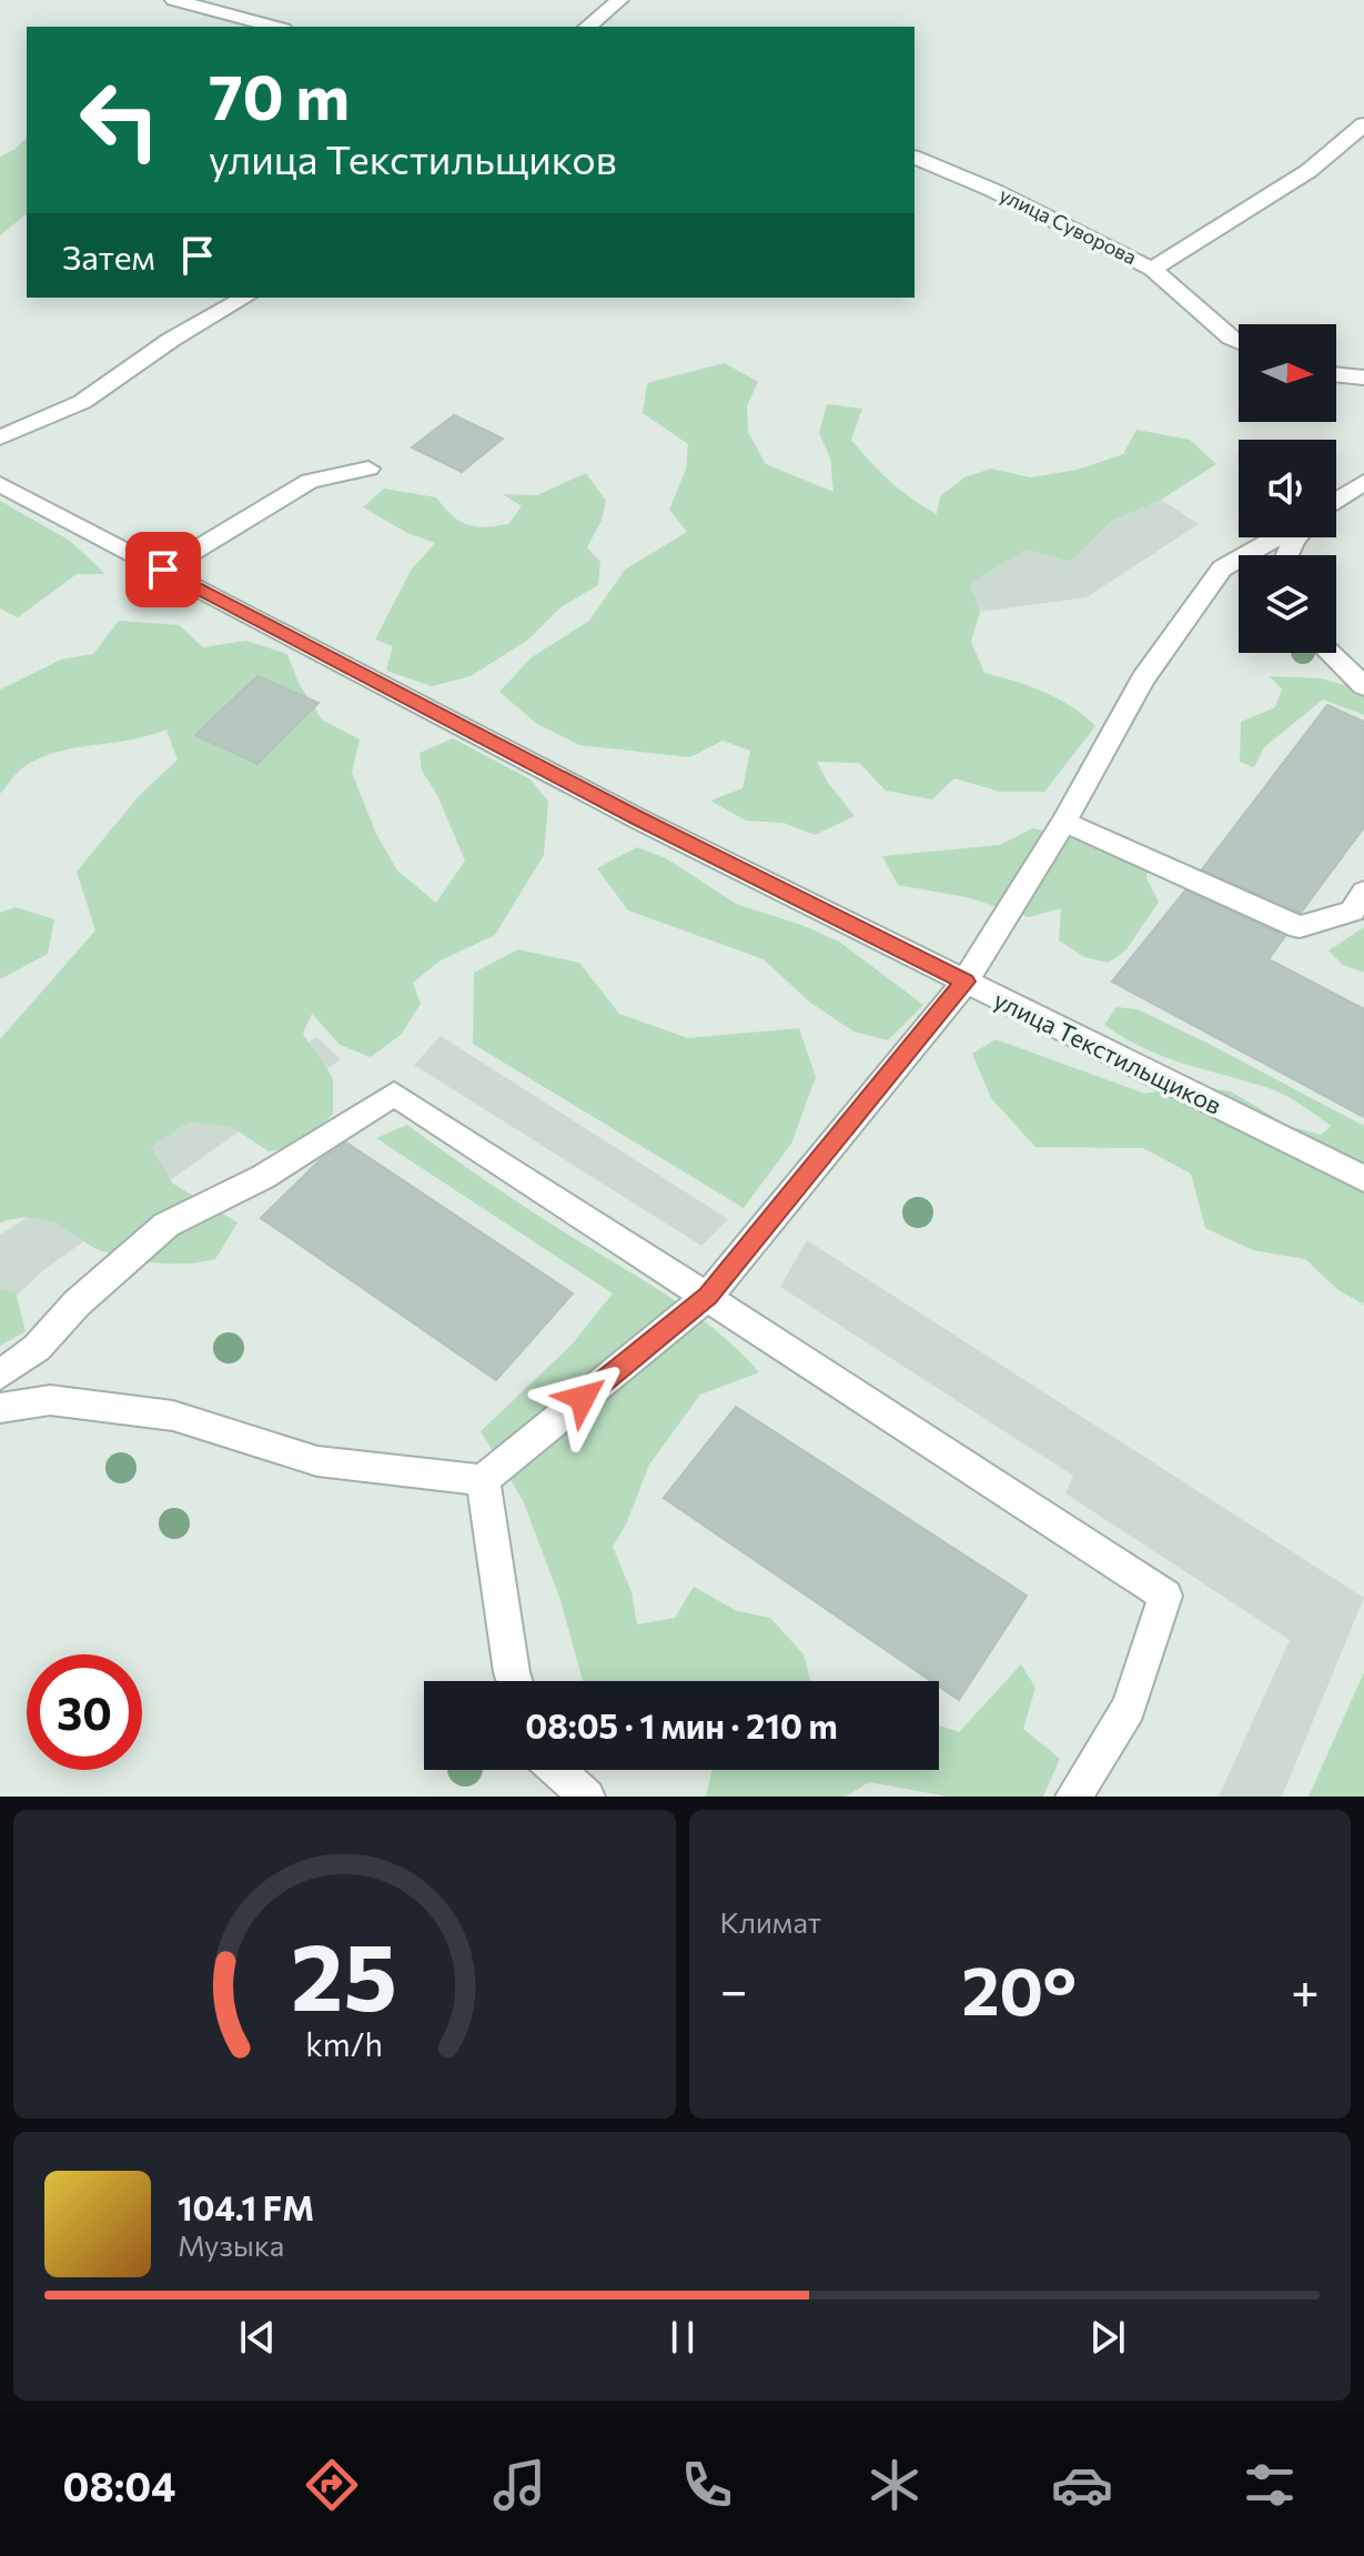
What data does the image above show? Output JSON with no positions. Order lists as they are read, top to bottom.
{
  "streets": {
    "street": ["улица Суворова", "улица Текстильщиков"]
  },
  "north": "right",
  "page": {
    "turn": ["70 m", "улица Текстильщиков"],
    "then": "Затем",
    "limit": "30",
    "trip": "08:05 · 1 мин · 210 m",
    "tile": "Климат",
    "heat": ["−", "20°", "+"],
    "song": ["104.1 FM", "Музыка"],
    "tabs": "08:04",
    "gauge": ["25", "km/h"]
  }
}
